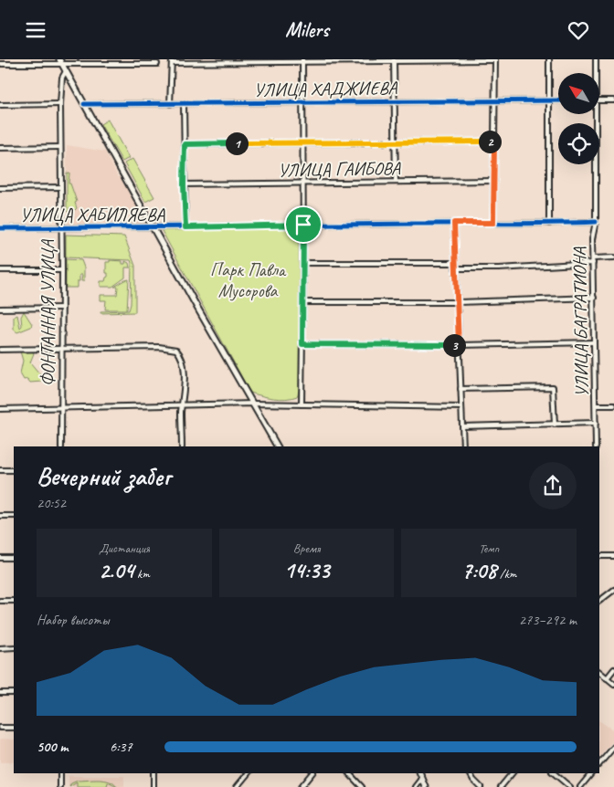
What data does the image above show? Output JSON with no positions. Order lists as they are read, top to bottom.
{
  "streets": {
    "street": [
      "УЛИЦА ХАДЖИЕВА",
      "УЛИЦА ГАИБОВА",
      "УЛИЦА ХАБИЛЯЕВА",
      "ФОНТАННАЯ УЛИЦА",
      "УЛИЦА БАГРАТИОНА"
    ]
  },
  "crossings": [
    ["УЛИЦА ХАБИЛЯЕВА", "ФОНТАННАЯ УЛИЦА"],
    ["УЛИЦА ХАБИЛЯЕВА", "УЛИЦА БАГРАТИОНА"]
  ],
  "parks": ["Парк Павла Мусорова"],
  "north": "top left",
  "page": {
    "header": "Milers",
    "pins": ["2", "1", "3"],
    "heading": ["Вечерний забег", "20:52"],
    "stats": [
      ["Дистанция", "2.04 km"],
      ["Время", "14:33"],
      ["Темп", "7:08 /km"]
    ],
    "chart": ["Набор высоты", "273–292 m"],
    "list": [
      {
        "name": "500 m",
        "note": "6:37"
      }
    ]
  }
}
